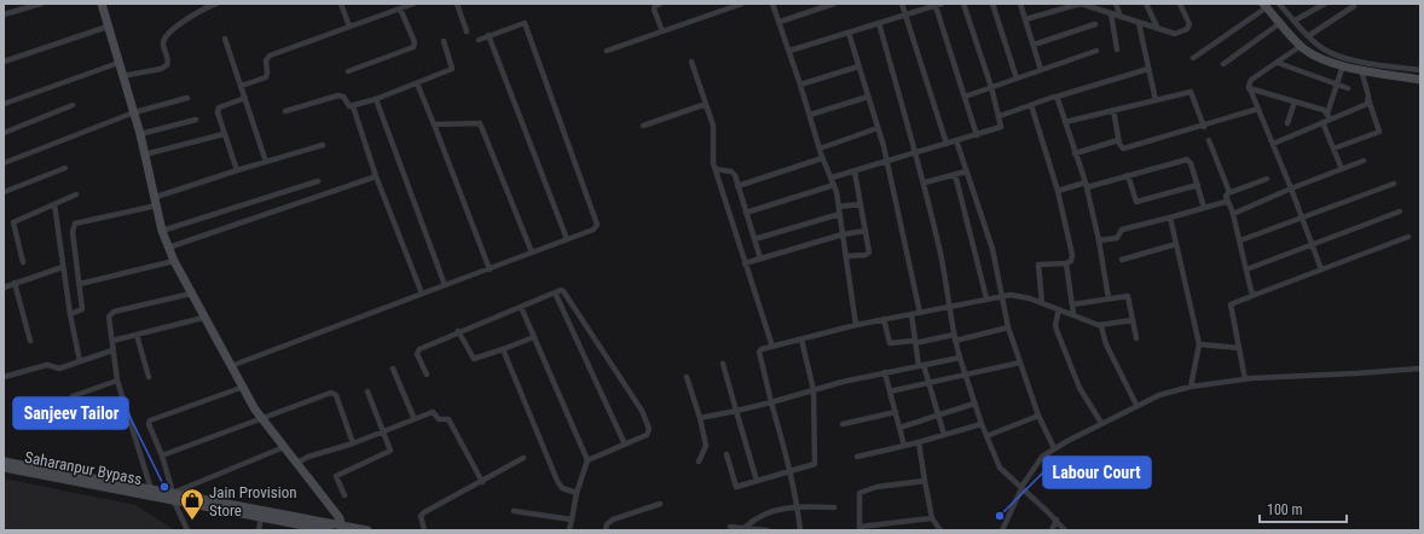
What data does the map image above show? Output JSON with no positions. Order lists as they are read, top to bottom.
{
  "streets": {
    "street": ["Saharanpur Bypass"]
  },
  "places": {
    "other": ["Sanjeev Tailor", "Labour Court"],
    "shop": ["Jain Provision Store"]
  },
  "scale_bar": "100 m"
}
